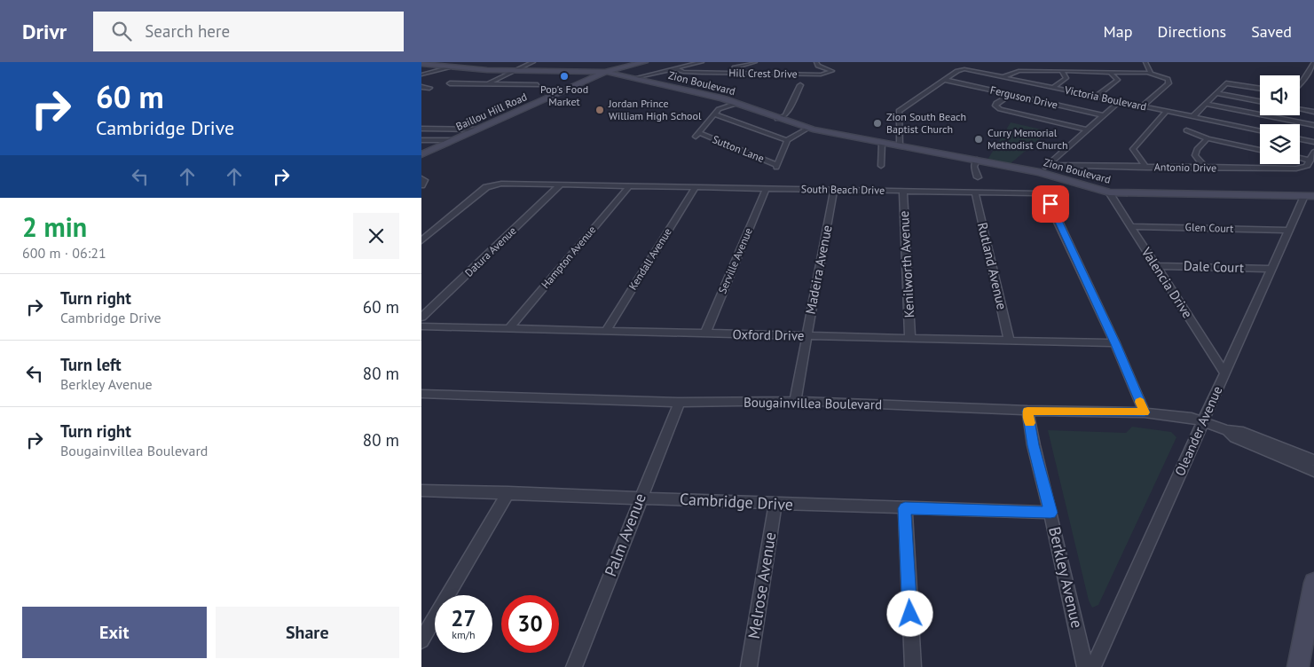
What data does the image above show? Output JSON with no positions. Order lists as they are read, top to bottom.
{
  "streets": {
    "main road": ["Zion Boulevard", "Baillou Hill Road"],
    "street": [
      "Hill Crest Drive",
      "Ferguson Drive",
      "Victoria Boulevard",
      "Sutton Lane",
      "Antonio Drive",
      "South Beach Drive",
      "Glen Court",
      "Datura Avenue",
      "Hampton Avenue",
      "Kendall Avenue",
      "Serville Avenue",
      "Kenilworth Avenue",
      "Rutland Avenue",
      "Dale Court",
      "Madeira Avenue",
      "Valencia Drive",
      "Oxford Drive",
      "Bougainvillea Boulevard",
      "Oleander Avenue",
      "Cambridge Drive",
      "Palm Avenue",
      "Berkley Avenue",
      "Melrose Avenue"
    ]
  },
  "crossings": [
    ["Zion Boulevard", "Victoria Boulevard"],
    ["Zion Boulevard", "Baillou Hill Road"],
    ["Zion Boulevard", "Valencia Drive"],
    ["Zion Boulevard", "Oleander Avenue"],
    ["Ferguson Drive", "Victoria Boulevard"],
    ["South Beach Drive", "Datura Avenue"],
    ["South Beach Drive", "Hampton Avenue"],
    ["South Beach Drive", "Kendall Avenue"],
    ["South Beach Drive", "Serville Avenue"],
    ["South Beach Drive", "Kenilworth Avenue"],
    ["South Beach Drive", "Rutland Avenue"],
    ["South Beach Drive", "Madeira Avenue"],
    ["South Beach Drive", "Oxford Drive"],
    ["South Beach Drive", "Bougainvillea Boulevard"],
    ["Glen Court", "Valencia Drive"],
    ["Glen Court", "Oleander Avenue"],
    ["Hampton Avenue", "Oxford Drive"],
    ["Kendall Avenue", "Oxford Drive"],
    ["Serville Avenue", "Oxford Drive"],
    ["Kenilworth Avenue", "Oxford Drive"],
    ["Rutland Avenue", "Oxford Drive"],
    ["Dale Court", "Valencia Drive"],
    ["Dale Court", "Oleander Avenue"],
    ["Madeira Avenue", "Oxford Drive"],
    ["Madeira Avenue", "Bougainvillea Boulevard"],
    ["Valencia Drive", "Oleander Avenue"],
    ["Bougainvillea Boulevard", "Oleander Avenue"],
    ["Bougainvillea Boulevard", "Palm Avenue"],
    ["Bougainvillea Boulevard", "Berkley Avenue"],
    ["Cambridge Drive", "Palm Avenue"],
    ["Cambridge Drive", "Berkley Avenue"],
    ["Cambridge Drive", "Melrose Avenue"]
  ],
  "places": [
    "Pop's Food Market",
    "Jordan Prince William High School",
    "Zion South Beach Baptist Church",
    "Curry Memorial Methodist Church"
  ],
  "page": {
    "header": "Drivr",
    "search": "Search here",
    "nav": ["Map", "Directions", "Saved"],
    "turn": ["60 m", "Cambridge Drive"],
    "heading": ["2 min", "600 m · 06:21"],
    "list": [
      {
        "name": "Turn right",
        "note": "Cambridge Drive",
        "value": "60 m"
      },
      {
        "name": "Turn left",
        "note": "Berkley Avenue",
        "value": "80 m"
      },
      {
        "name": "Turn right",
        "note": "Bougainvillea Boulevard",
        "value": "80 m"
      }
    ],
    "speed": "27 km/h",
    "limit": "30",
    "buttons": ["Exit", "Share"]
  }
}
